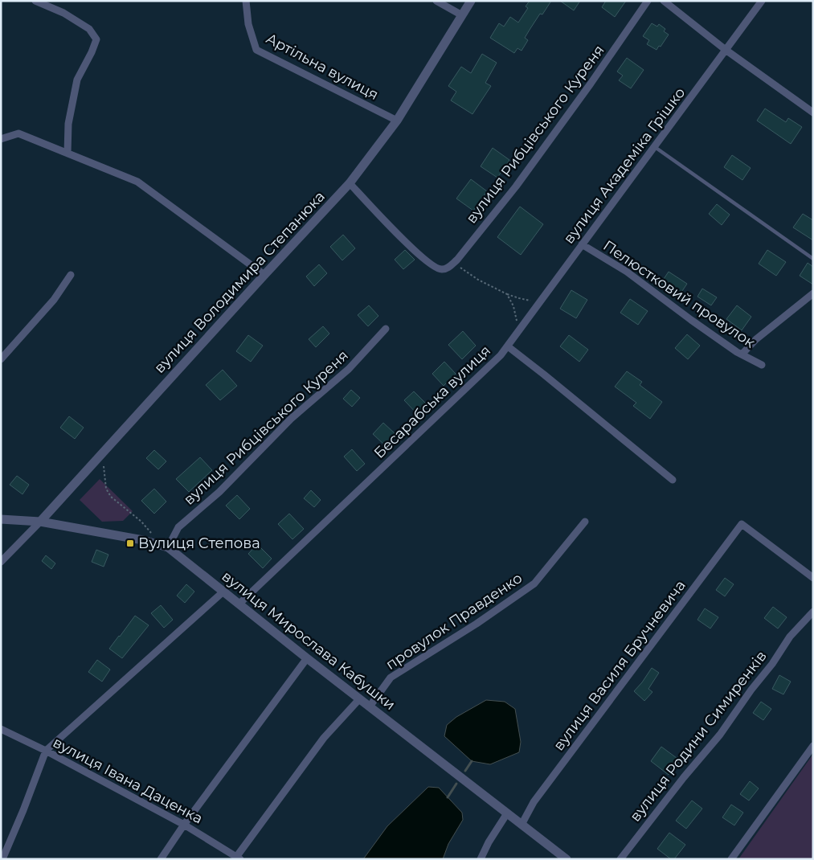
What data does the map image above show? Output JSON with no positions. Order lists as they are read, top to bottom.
{
  "streets": {
    "street": [
      "Артільна вулиця",
      "вулиця Рибцівського Куреня",
      "вулиця Академіка Грішко",
      "вулиця Володимира Степанюка",
      "Пелюстковий провулок",
      "Бесарабська вулиця",
      "провулок Правденко",
      "вулиця Мирослава Кабушки",
      "вулиця Василя Бручневича",
      "вулиця Родини Симиренків",
      "вулиця Івана Даценка"
    ]
  },
  "crossings": [
    ["Артільна вулиця", "вулиця Володимира Степанюка"],
    ["вулиця Рибцівського Куреня", "вулиця Мирослава Кабушки"],
    ["вулиця Академіка Грішко", "Пелюстковий провулок"],
    ["вулиця Академіка Грішко", "Бесарабська вулиця"],
    ["вулиця Володимира Степанюка", "вулиця Мирослава Кабушки"],
    ["Бесарабська вулиця", "вулиця Мирослава Кабушки"],
    ["провулок Правденко", "вулиця Мирослава Кабушки"],
    ["вулиця Мирослава Кабушки", "вулиця Василя Бручневича"]
  ],
  "places": {
    "transit": ["Вулиця Степова"]
  }
}
